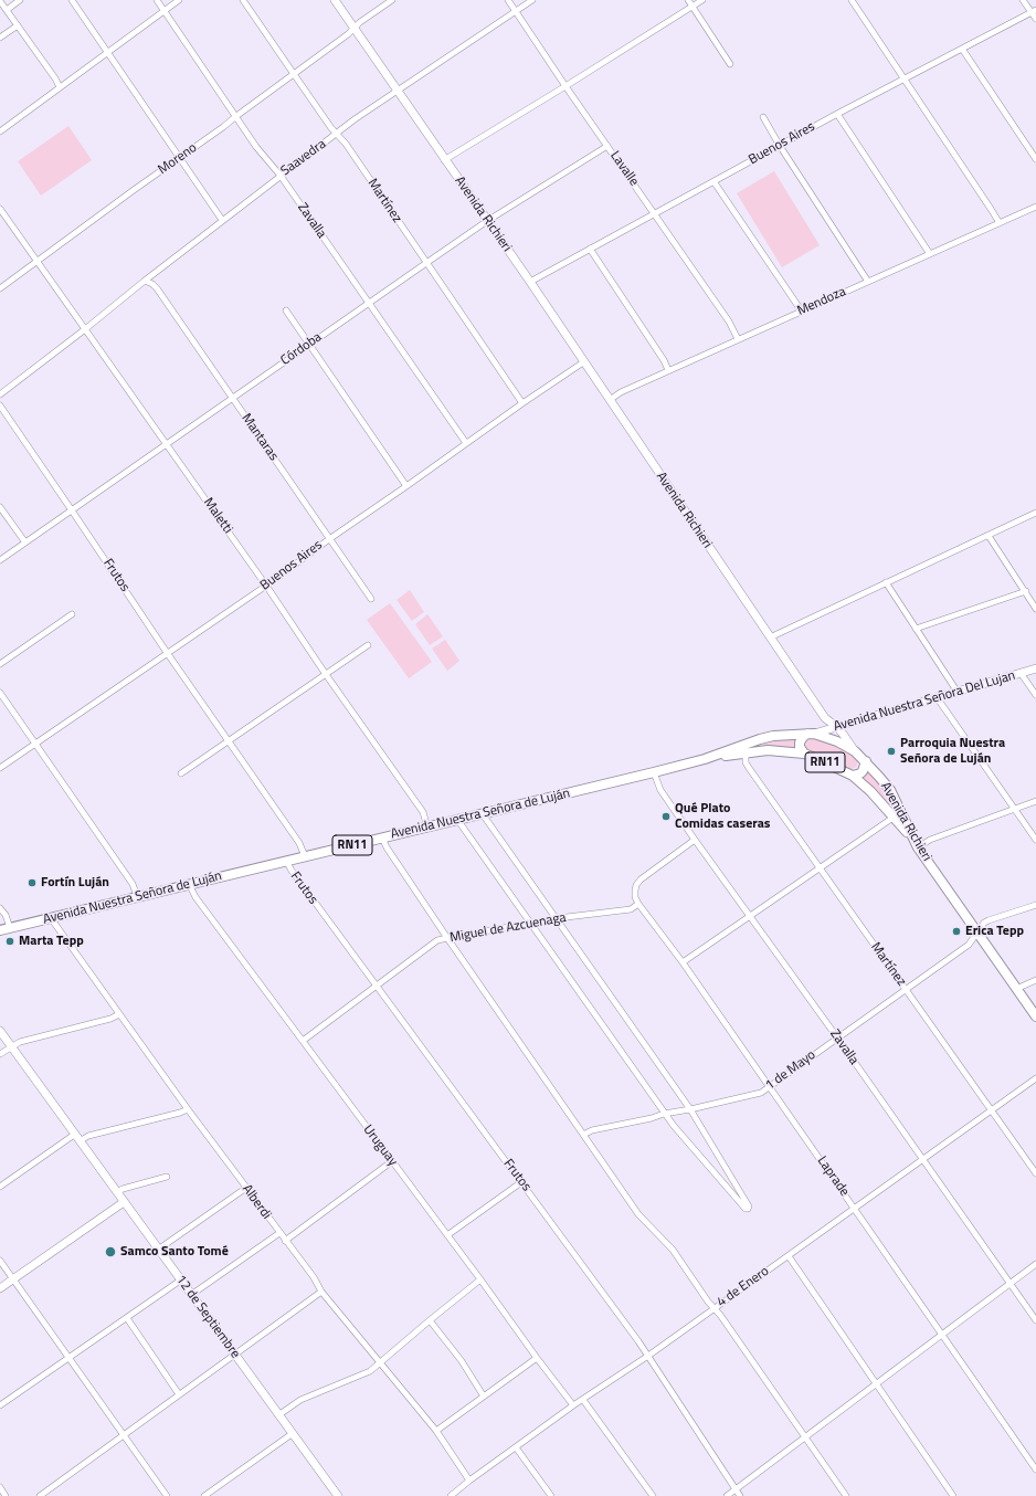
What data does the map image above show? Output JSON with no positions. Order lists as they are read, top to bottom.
{
  "streets": {
    "main road": ["Avenida Richieri", "RN11", "Avenida Nuestra Señora de Luján"],
    "street": [
      "Buenos Aires",
      "Saavedra",
      "Moreno",
      "Lavalle",
      "Martínez",
      "Zavalla",
      "Mendoza",
      "Córdoba",
      "Mantaras",
      "Maletti",
      "Frutos",
      "Avenida Nuestra Señora Del Lujan",
      "Miguel de Azcuenaga",
      "1 de Mayo",
      "Uruguay",
      "Laprade",
      "Alberdi",
      "4 de Enero",
      "12 de Septiembre"
    ]
  },
  "crossings": [
    ["Buenos Aires", "Lavalle"],
    ["Buenos Aires", "Martínez"],
    ["Buenos Aires", "Avenida Richieri"],
    ["Buenos Aires", "Zavalla"],
    ["Buenos Aires", "Mantaras"],
    ["Buenos Aires", "Maletti"],
    ["Buenos Aires", "Frutos"],
    ["Saavedra", "Lavalle"],
    ["Saavedra", "Martínez"],
    ["Saavedra", "Avenida Richieri"],
    ["Saavedra", "Zavalla"],
    ["Saavedra", "Mantaras"],
    ["Saavedra", "Maletti"],
    ["Moreno", "Martínez"],
    ["Moreno", "Avenida Richieri"],
    ["Moreno", "Zavalla"],
    ["Moreno", "Maletti"],
    ["Lavalle", "Mendoza"],
    ["Lavalle", "Córdoba"],
    ["Martínez", "Córdoba"],
    ["Martínez", "RN11"],
    ["Martínez", "1 de Mayo"],
    ["Martínez", "4 de Enero"],
    ["Avenida Richieri", "Mendoza"],
    ["Avenida Richieri", "Córdoba"],
    ["Avenida Richieri", "Avenida Nuestra Señora Del Lujan"],
    ["Avenida Richieri", "RN11"],
    ["Avenida Richieri", "Avenida Nuestra Señora de Luján"],
    ["Avenida Richieri", "1 de Mayo"],
    ["Zavalla", "Córdoba"],
    ["Zavalla", "Avenida Nuestra Señora de Luján"],
    ["Zavalla", "1 de Mayo"],
    ["Zavalla", "4 de Enero"],
    ["Córdoba", "Mantaras"],
    ["Córdoba", "Maletti"],
    ["Córdoba", "Frutos"],
    ["Maletti", "Avenida Nuestra Señora de Luján"],
    ["Frutos", "Avenida Nuestra Señora de Luján"],
    ["Frutos", "Miguel de Azcuenaga"],
    ["Frutos", "4 de Enero"],
    ["Avenida Nuestra Señora Del Lujan", "RN11"],
    ["Avenida Nuestra Señora Del Lujan", "Avenida Nuestra Señora de Luján"],
    ["RN11", "Avenida Nuestra Señora de Luján"],
    ["Avenida Nuestra Señora de Luján", "Uruguay"],
    ["Avenida Nuestra Señora de Luján", "Alberdi"],
    ["Miguel de Azcuenaga", "Uruguay"],
    ["Miguel de Azcuenaga", "Laprade"],
    ["1 de Mayo", "Laprade"],
    ["Uruguay", "4 de Enero"],
    ["Laprade", "4 de Enero"],
    ["Alberdi", "4 de Enero"]
  ],
  "places": [
    "Parroquia Nuestra Señora de Luján",
    "Qué Plato Comidas caseras",
    "Fortín Luján",
    "Erica Tepp",
    "Marta Tepp",
    "Samco Santo Tomé"
  ]
}
